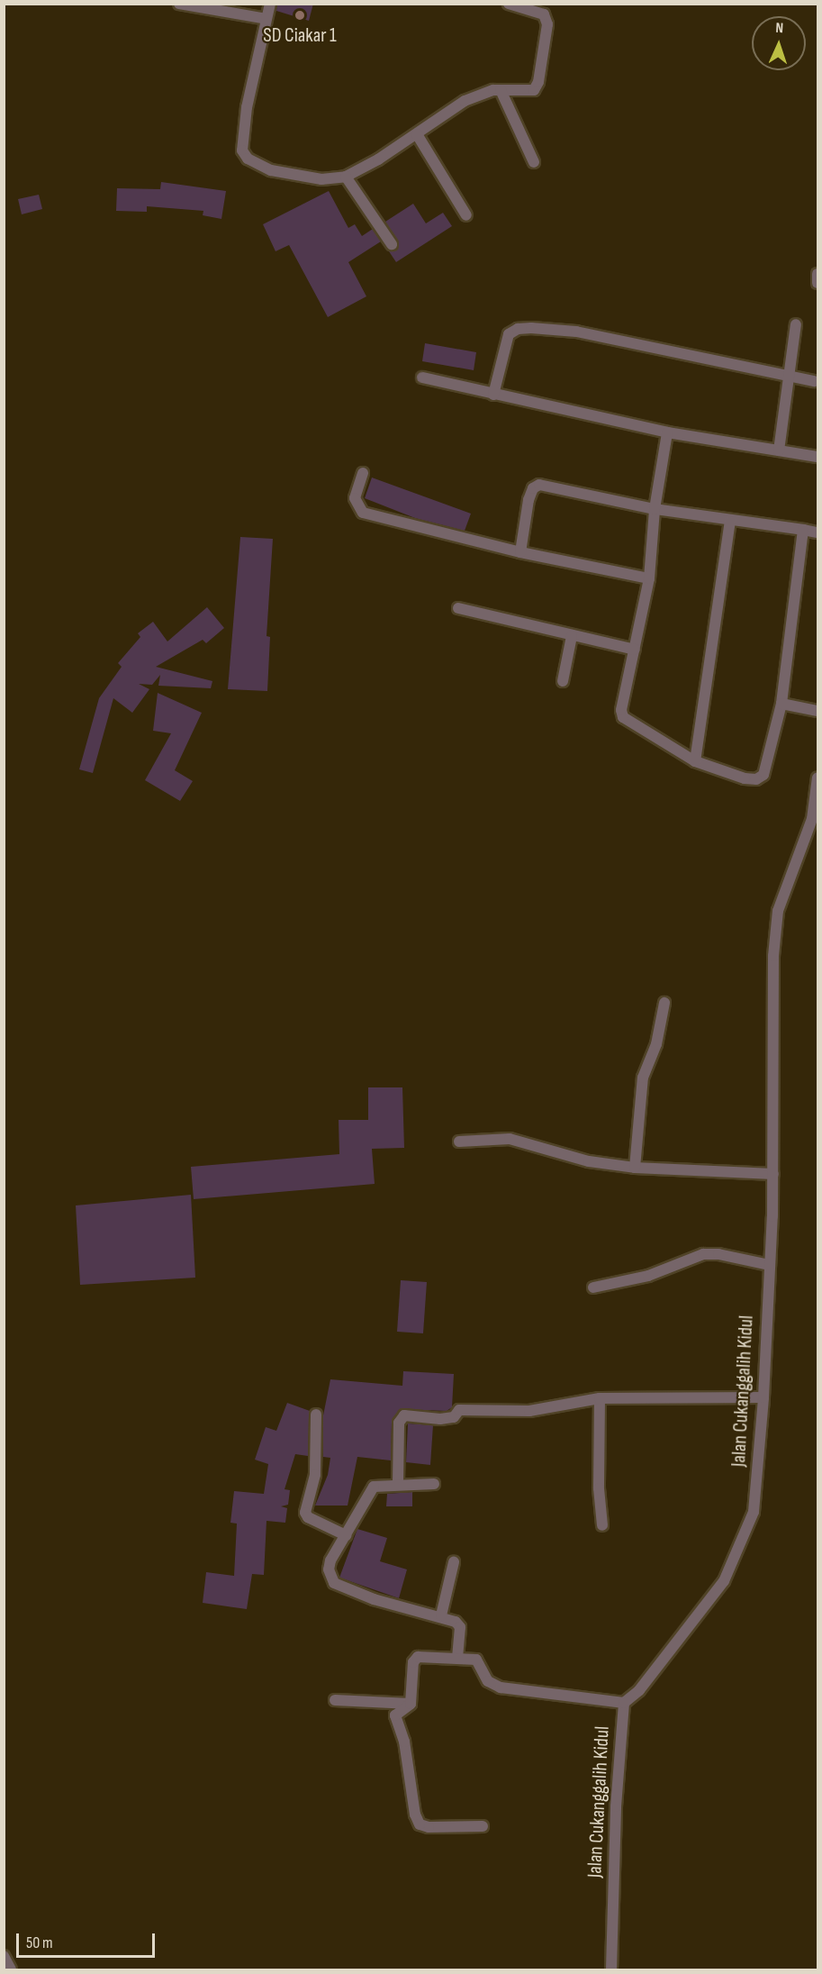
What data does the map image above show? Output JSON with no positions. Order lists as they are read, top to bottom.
{
  "streets": {
    "street": ["Jalan Cukanggalih Kidul"]
  },
  "places": ["SD Ciakar 1"],
  "scale_bar": "50 m",
  "north": "top"
}
